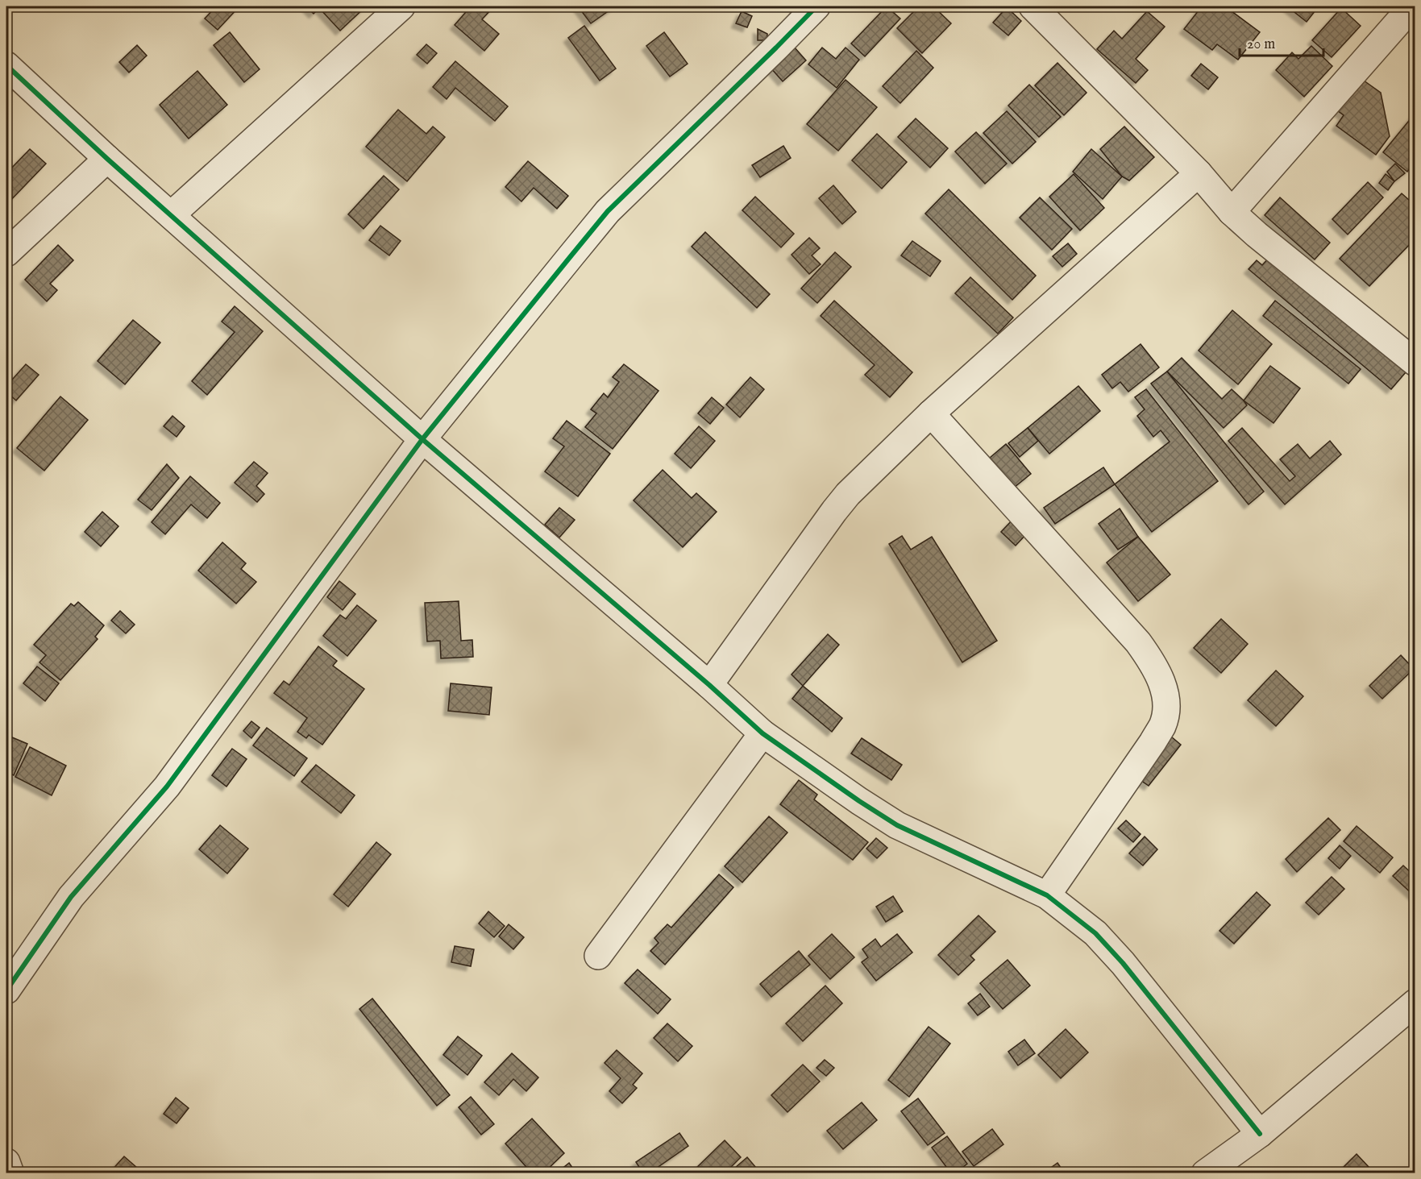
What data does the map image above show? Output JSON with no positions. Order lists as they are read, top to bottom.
{
  "scale_bar": "20 m"
}
